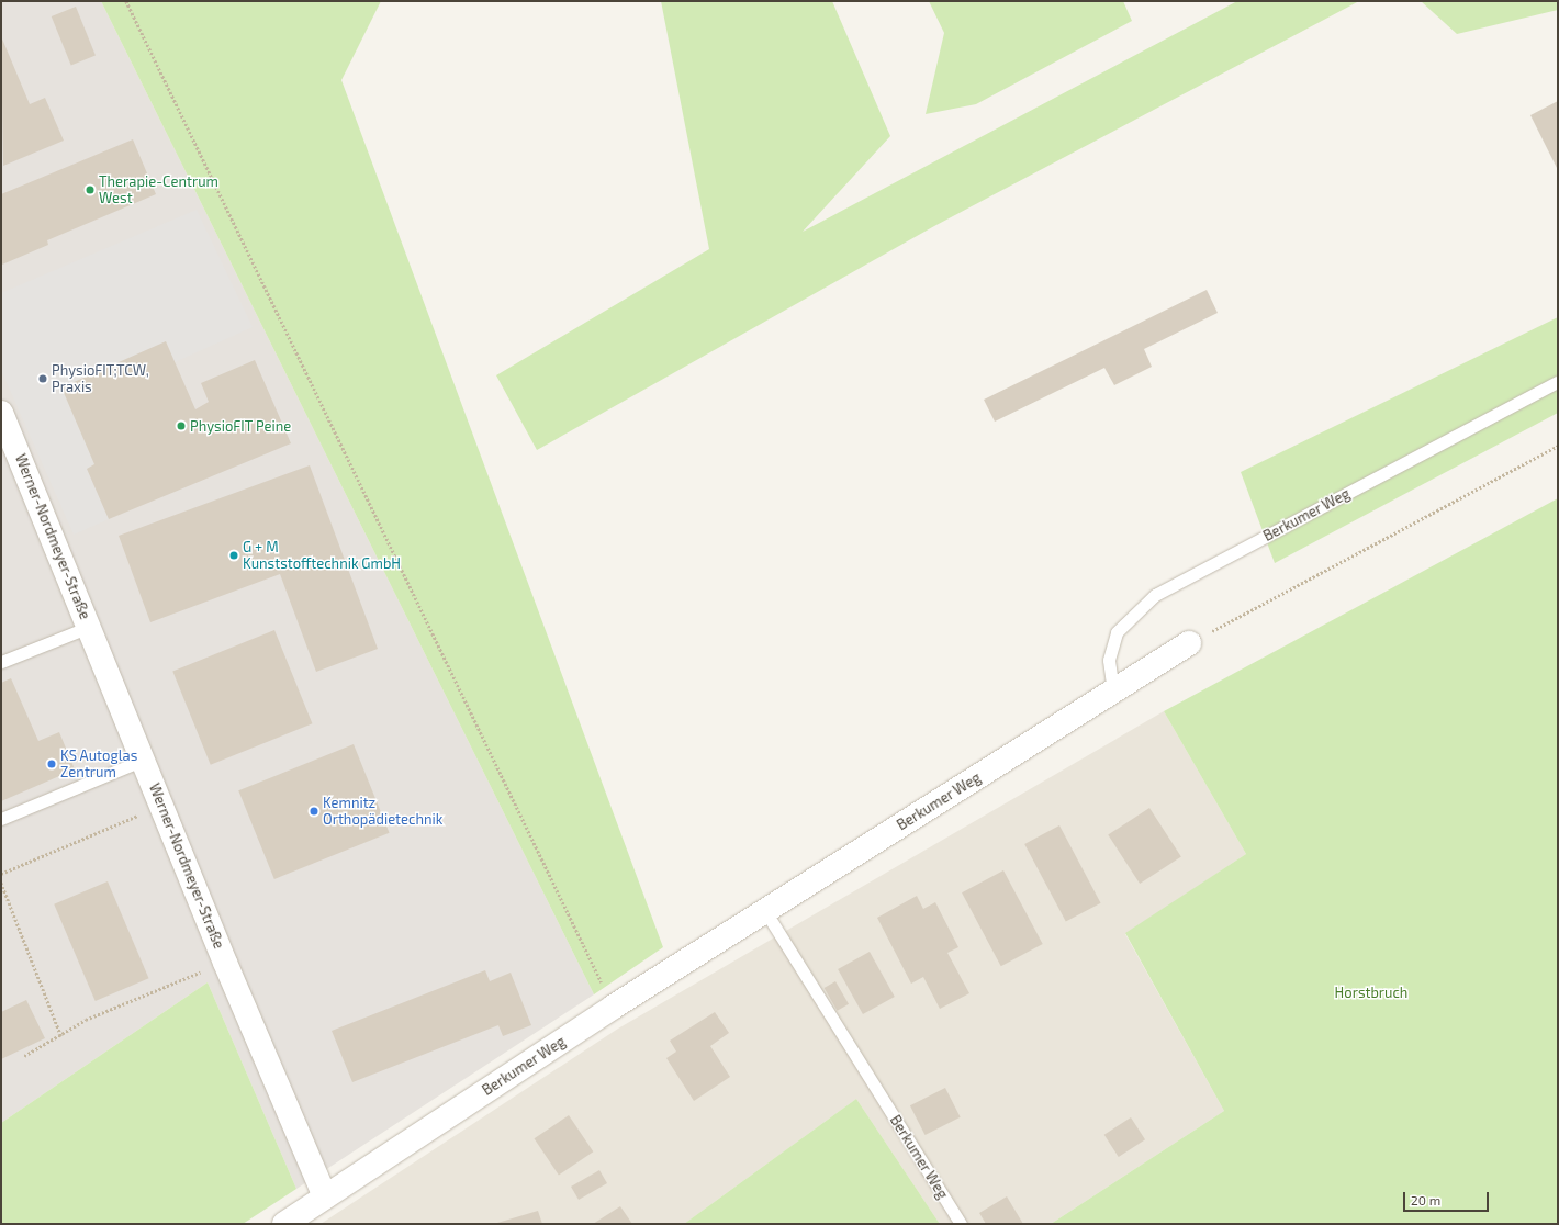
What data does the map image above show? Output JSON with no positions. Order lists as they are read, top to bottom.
{
  "streets": {
    "street": ["Berkumer Weg", "Werner-Nordmeyer-Straße"]
  },
  "crossings": [
    ["Berkumer Weg", "Werner-Nordmeyer-Straße"]
  ],
  "parks": ["Horstbruch"],
  "places": [
    "Therapie-Centrum West",
    "PhysioFIT;TCW, Praxis",
    "PhysioFIT Peine",
    "G + M Kunststofftechnik GmbH",
    "KS Autoglas Zentrum",
    "Kemnitz Orthopädietechnik"
  ],
  "scale_bar": "20 m"
}
